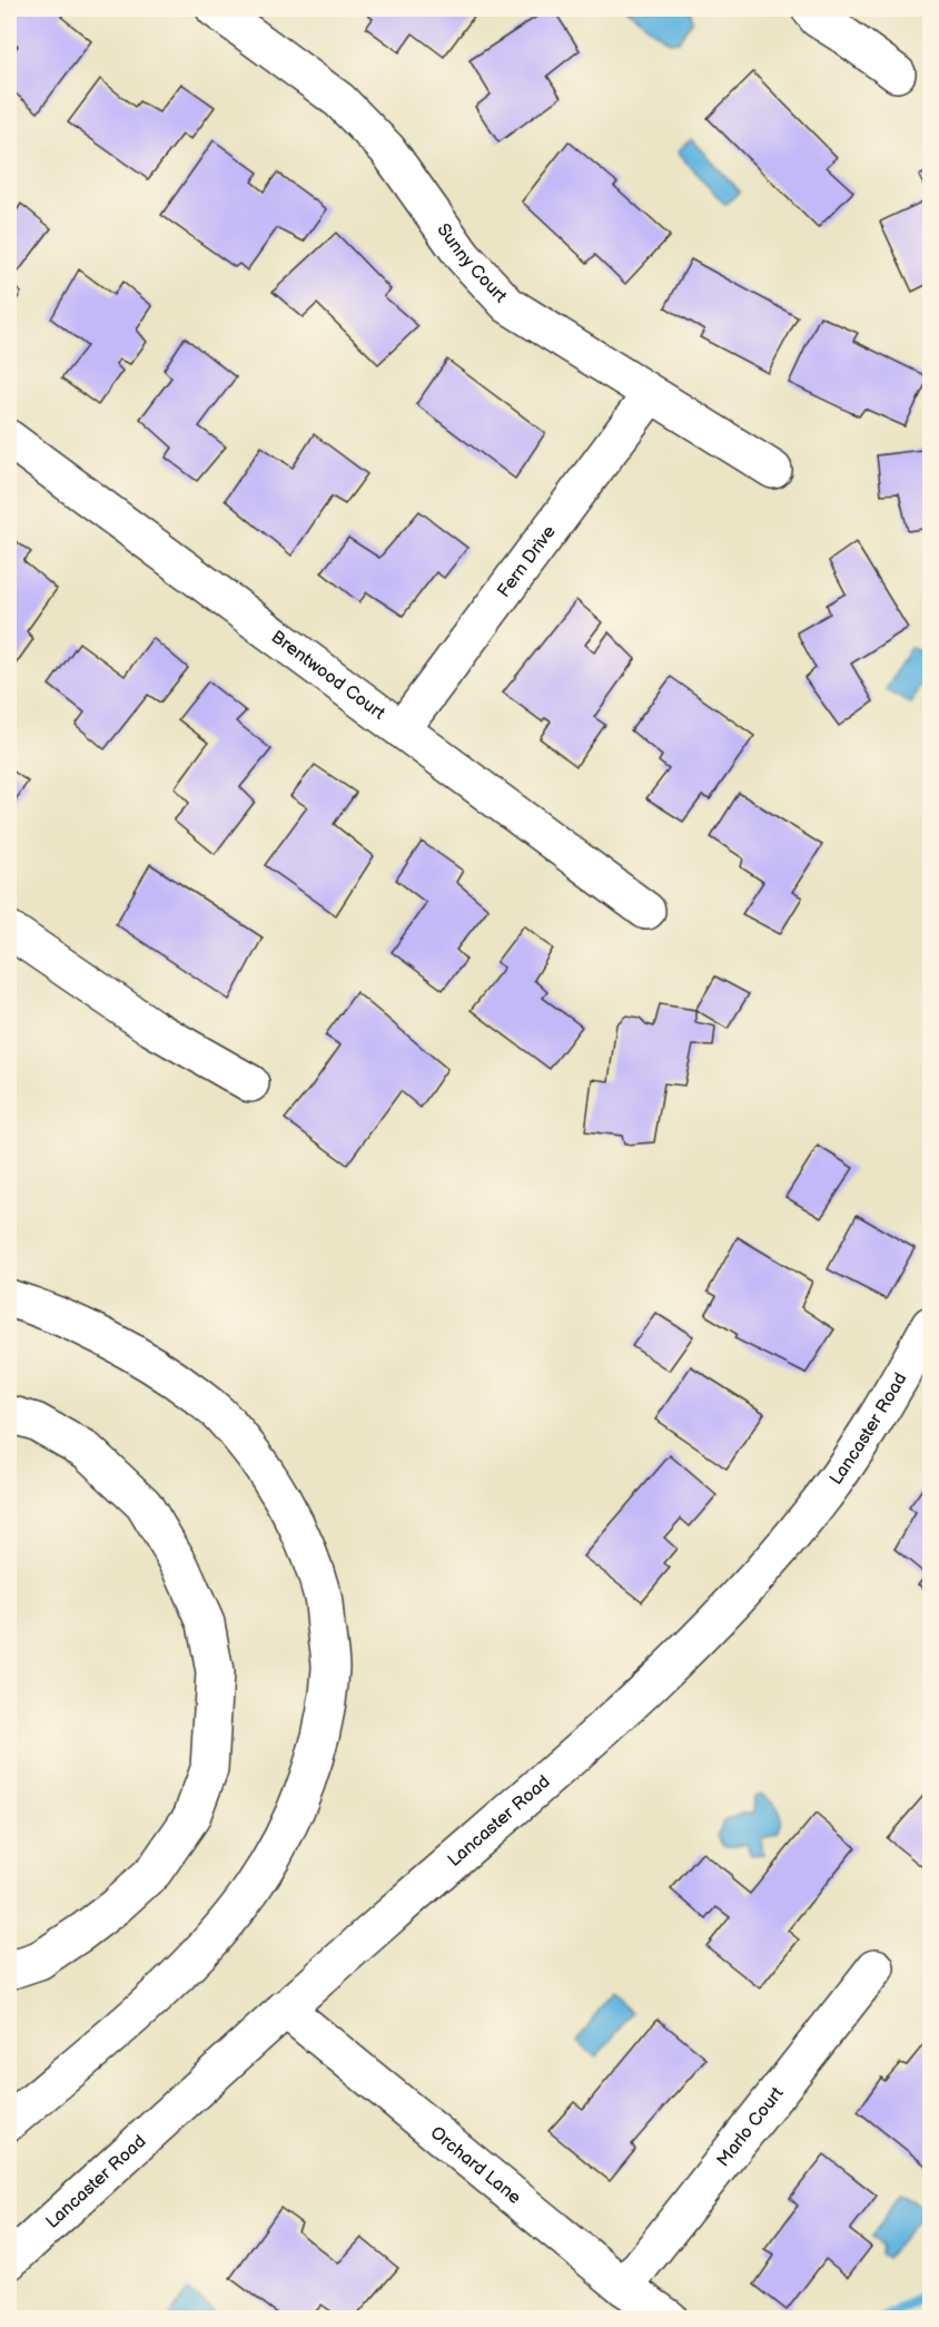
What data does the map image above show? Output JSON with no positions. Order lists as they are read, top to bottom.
{
  "streets": {
    "main road": [
      "Sunny Court",
      "Fern Drive",
      "Brentwood Court",
      "Lancaster Road",
      "Marlo Court",
      "Orchard Lane"
    ]
  },
  "crossings": [
    ["Sunny Court", "Fern Drive"],
    ["Fern Drive", "Brentwood Court"],
    ["Lancaster Road", "Orchard Lane"],
    ["Marlo Court", "Orchard Lane"]
  ]
}
